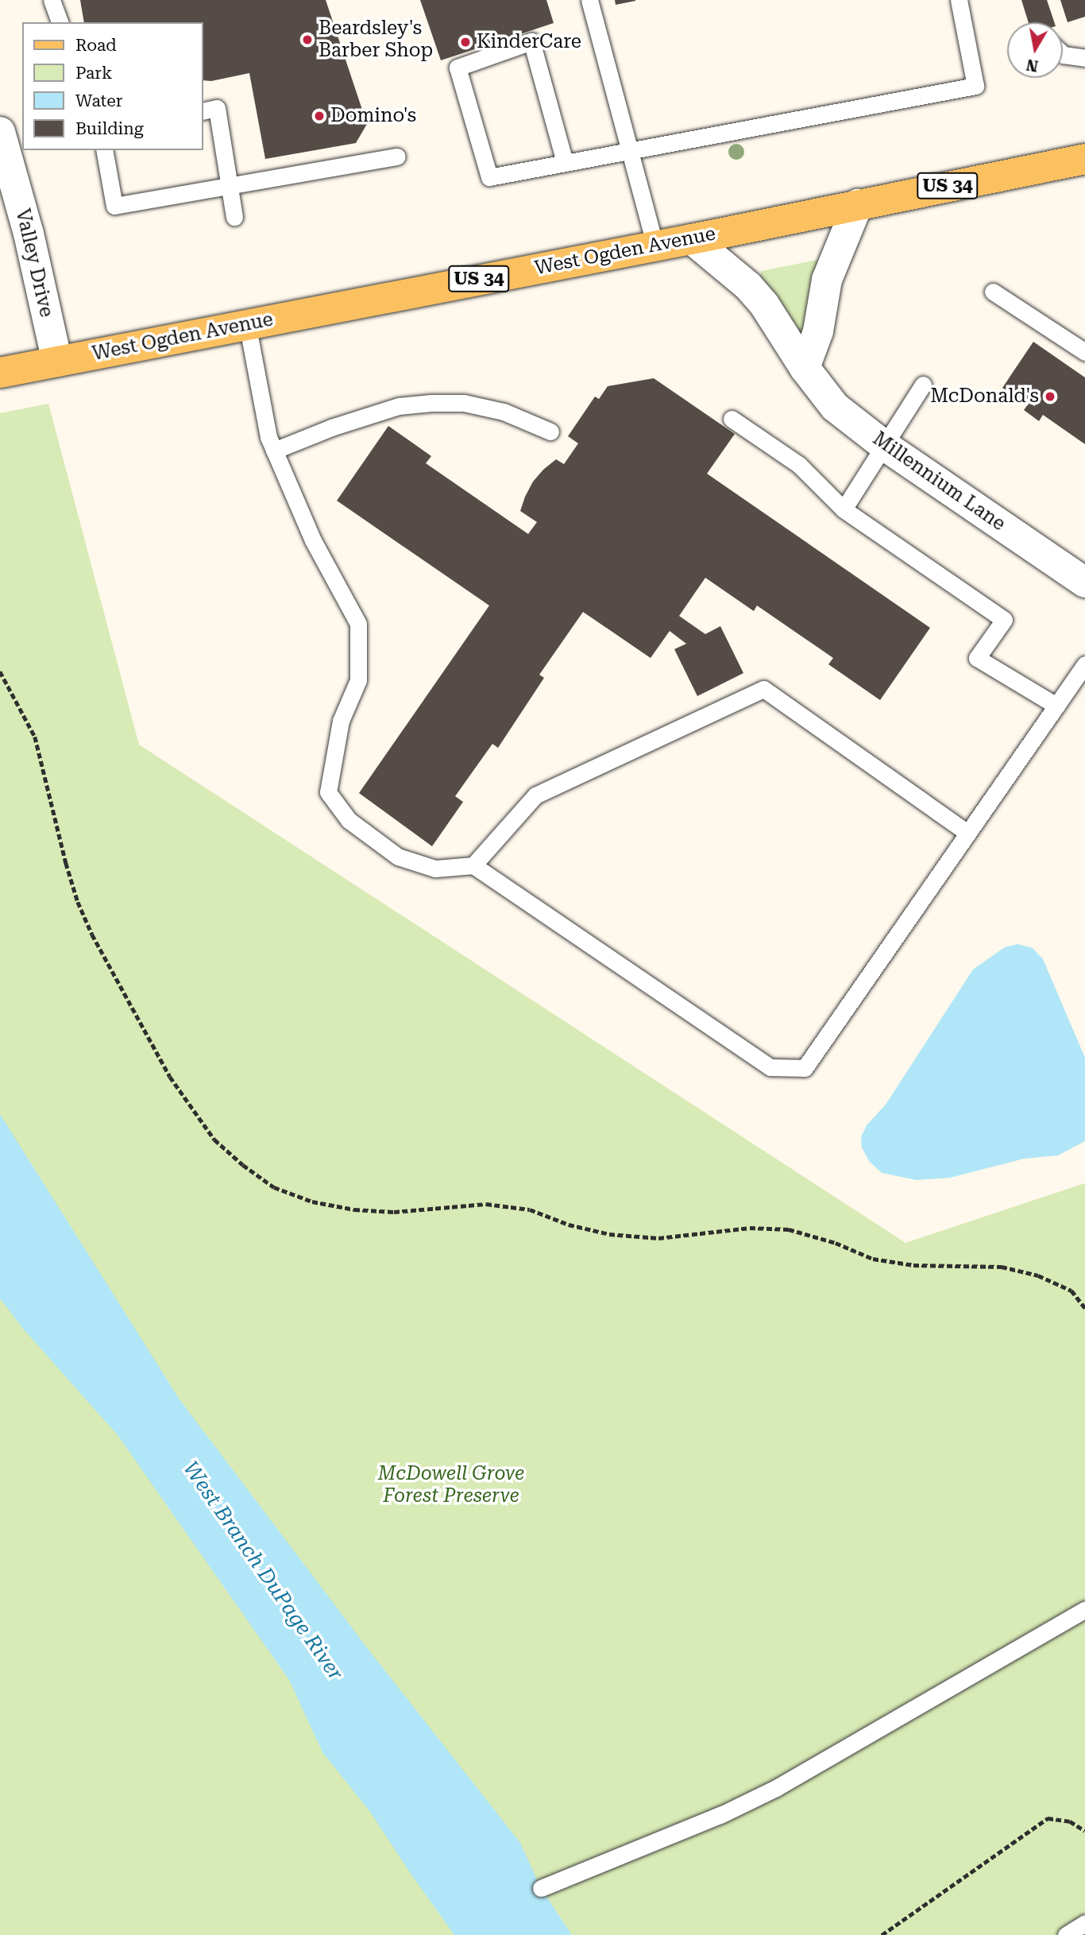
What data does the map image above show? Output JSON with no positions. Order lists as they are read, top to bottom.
{
  "streets": {
    "main road": ["US 34", "West Ogden Avenue"],
    "street": ["Valley Drive", "Millennium Lane"]
  },
  "crossings": [
    ["West Ogden Avenue", "Valley Drive"],
    ["West Ogden Avenue", "Millennium Lane"]
  ],
  "water": ["West Branch DuPage River"],
  "parks": ["McDowell Grove Forest Preserve"],
  "places": [
    "Beardsley's Barber Shop",
    "KinderCare",
    "Domino's",
    "McDonald's"
  ],
  "legend": [
    "Road",
    "Park",
    "Water",
    "Building"
  ],
  "north": "bottom"
}
